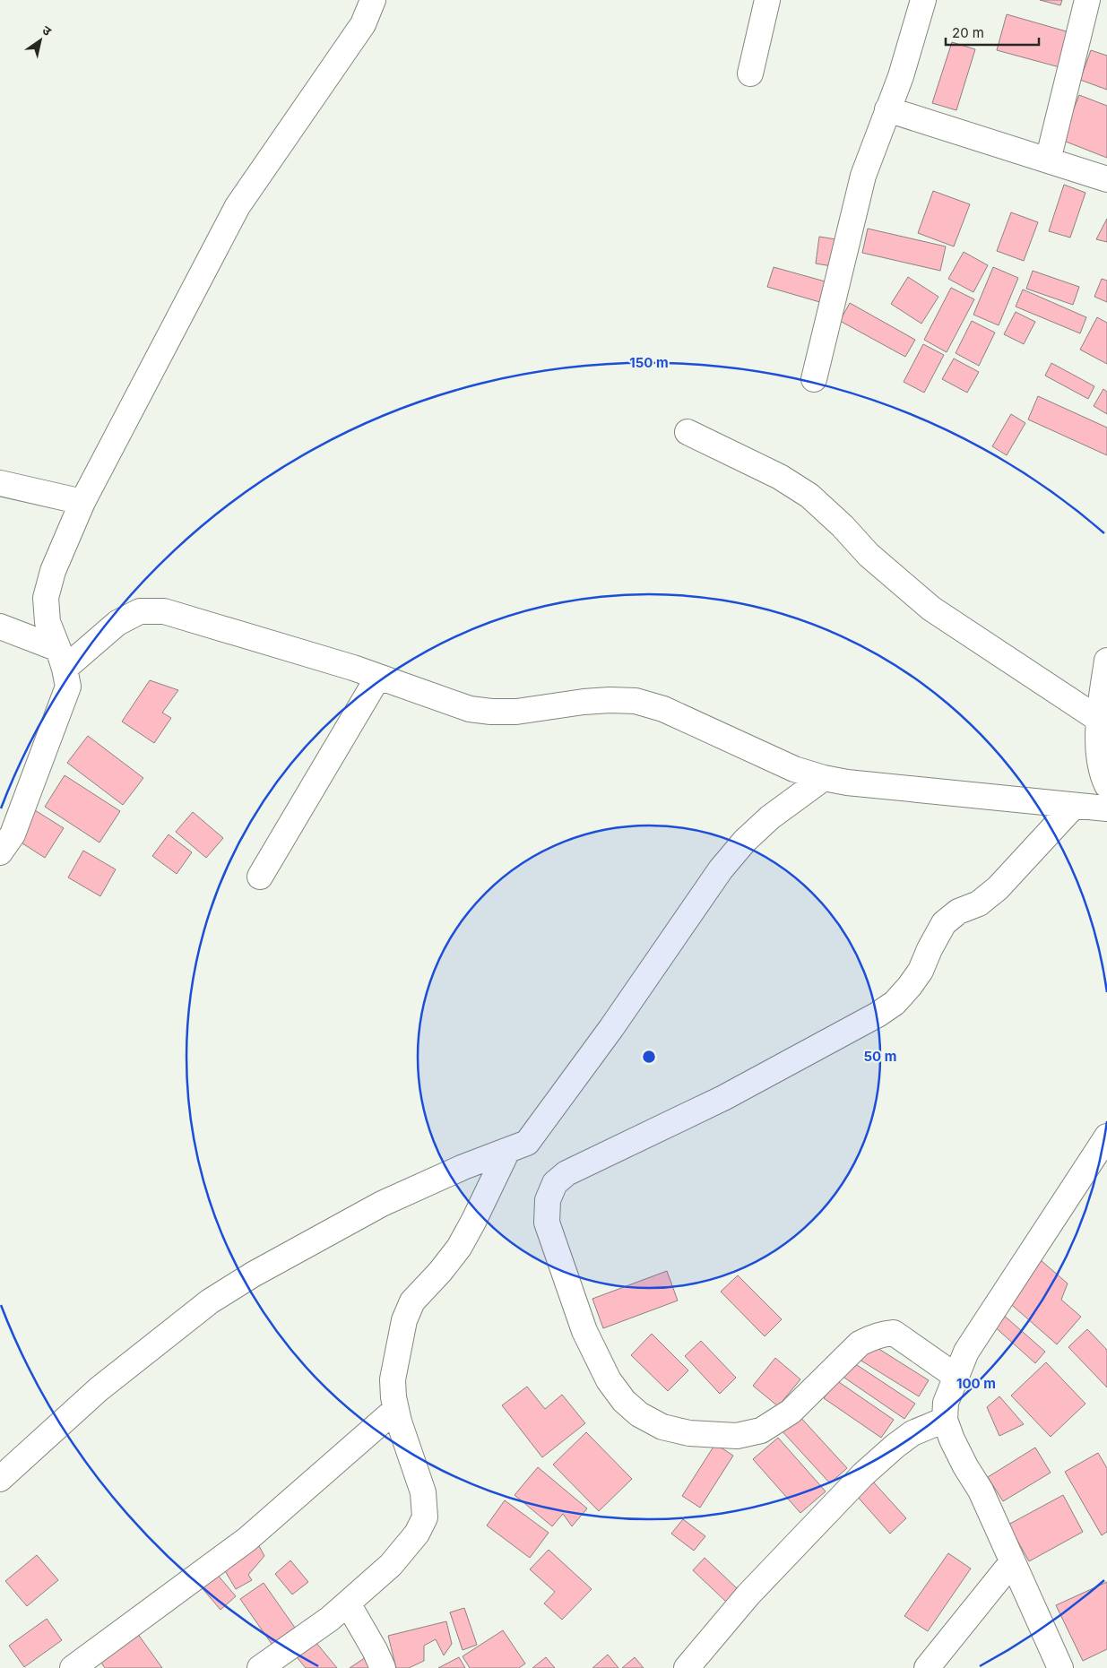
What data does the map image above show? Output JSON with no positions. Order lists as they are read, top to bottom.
{
  "scale_bar": "20 m",
  "north": "top right",
  "rings": ["150 m", "50 m", "100 m"]
}
